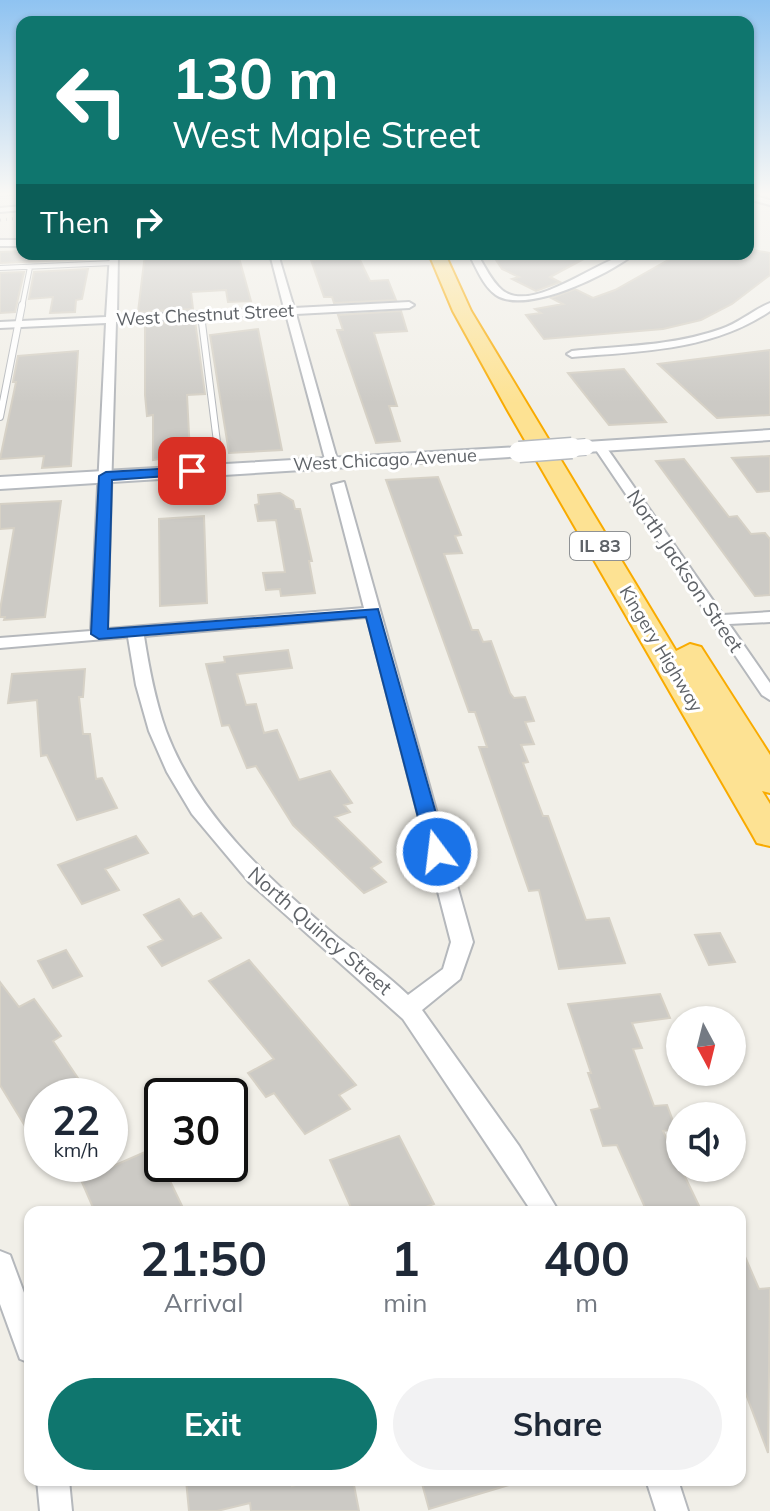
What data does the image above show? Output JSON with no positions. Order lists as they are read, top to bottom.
{
  "streets": {
    "highway": ["IL 83", "Kingery Highway"],
    "main road": ["West Chicago Avenue"],
    "street": ["West Chestnut Street", "North Jackson Street", "North Quincy Street"]
  },
  "crossings": [
    ["West Chicago Avenue", "North Jackson Street"]
  ],
  "north": "bottom",
  "page": {
    "turn": ["130 m", "West Maple Street"],
    "then": "Then",
    "speed": "22 km/h",
    "limit": "30",
    "eta": [
      "21:50",
      "Arrival",
      "1",
      "min",
      "400",
      "m"
    ],
    "buttons": ["Exit", "Share"]
  }
}
